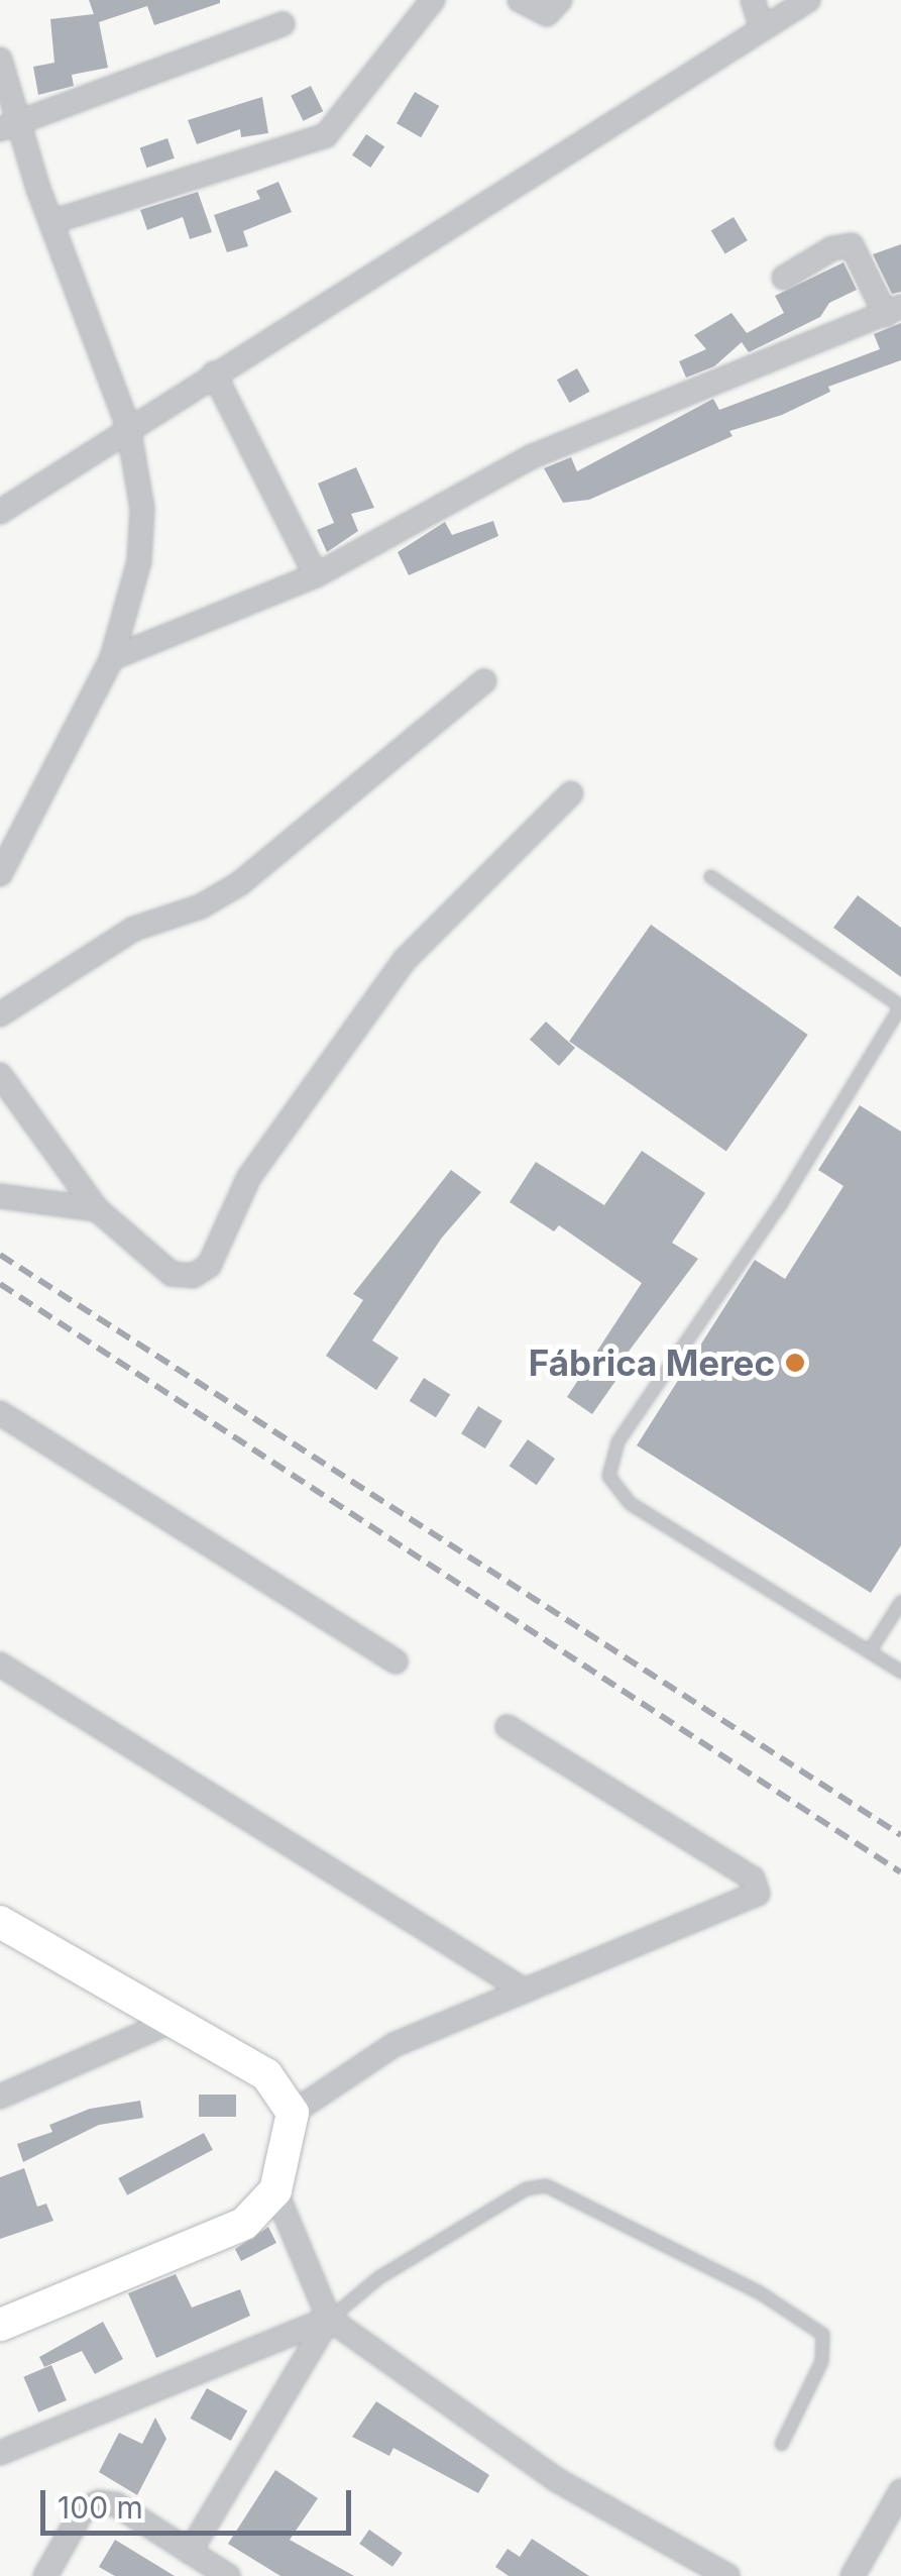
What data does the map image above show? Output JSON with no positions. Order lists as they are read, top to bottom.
{
  "places": ["Fábrica Merec"],
  "scale_bar": "100 m"
}
